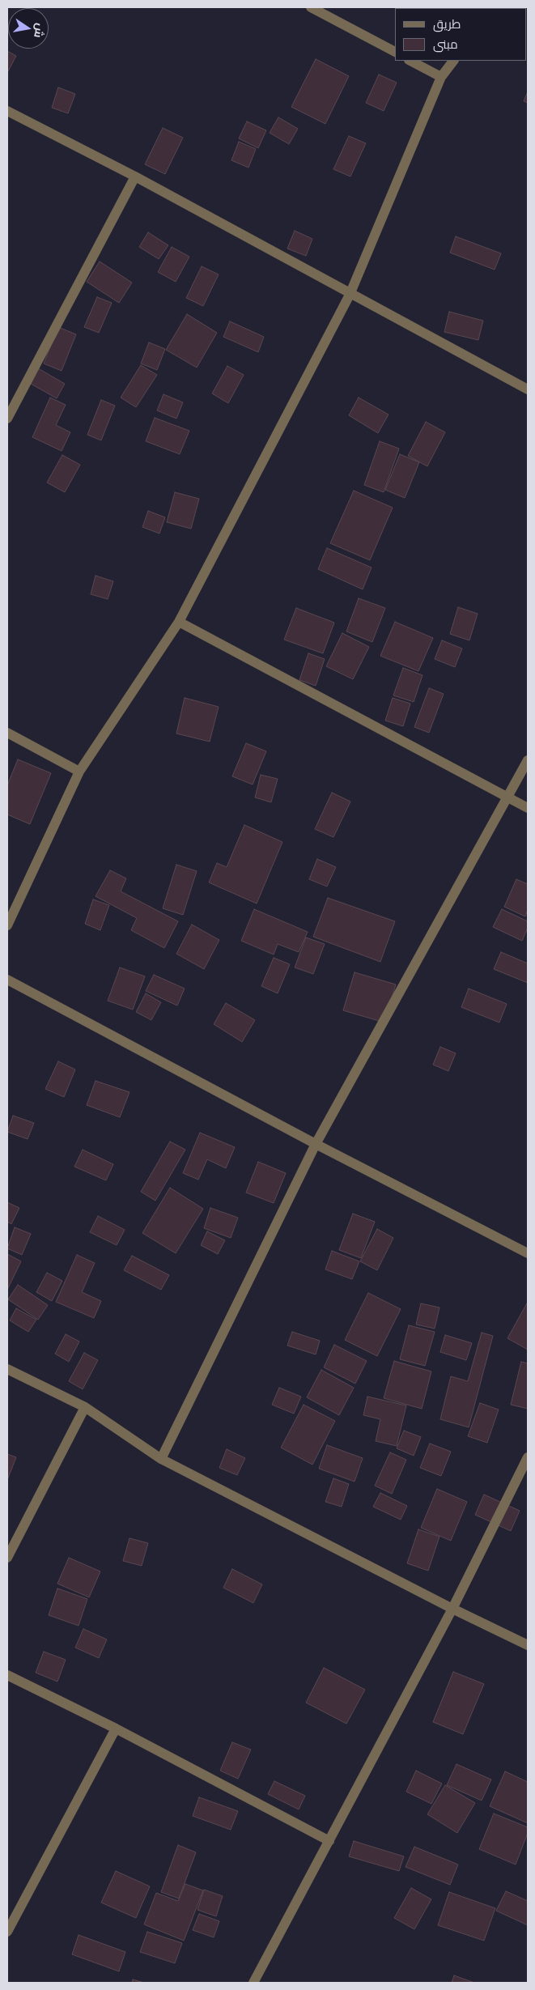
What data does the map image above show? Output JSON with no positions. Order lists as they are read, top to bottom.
{
  "legend": ["طريق", "مبنى"],
  "north": "right"
}
